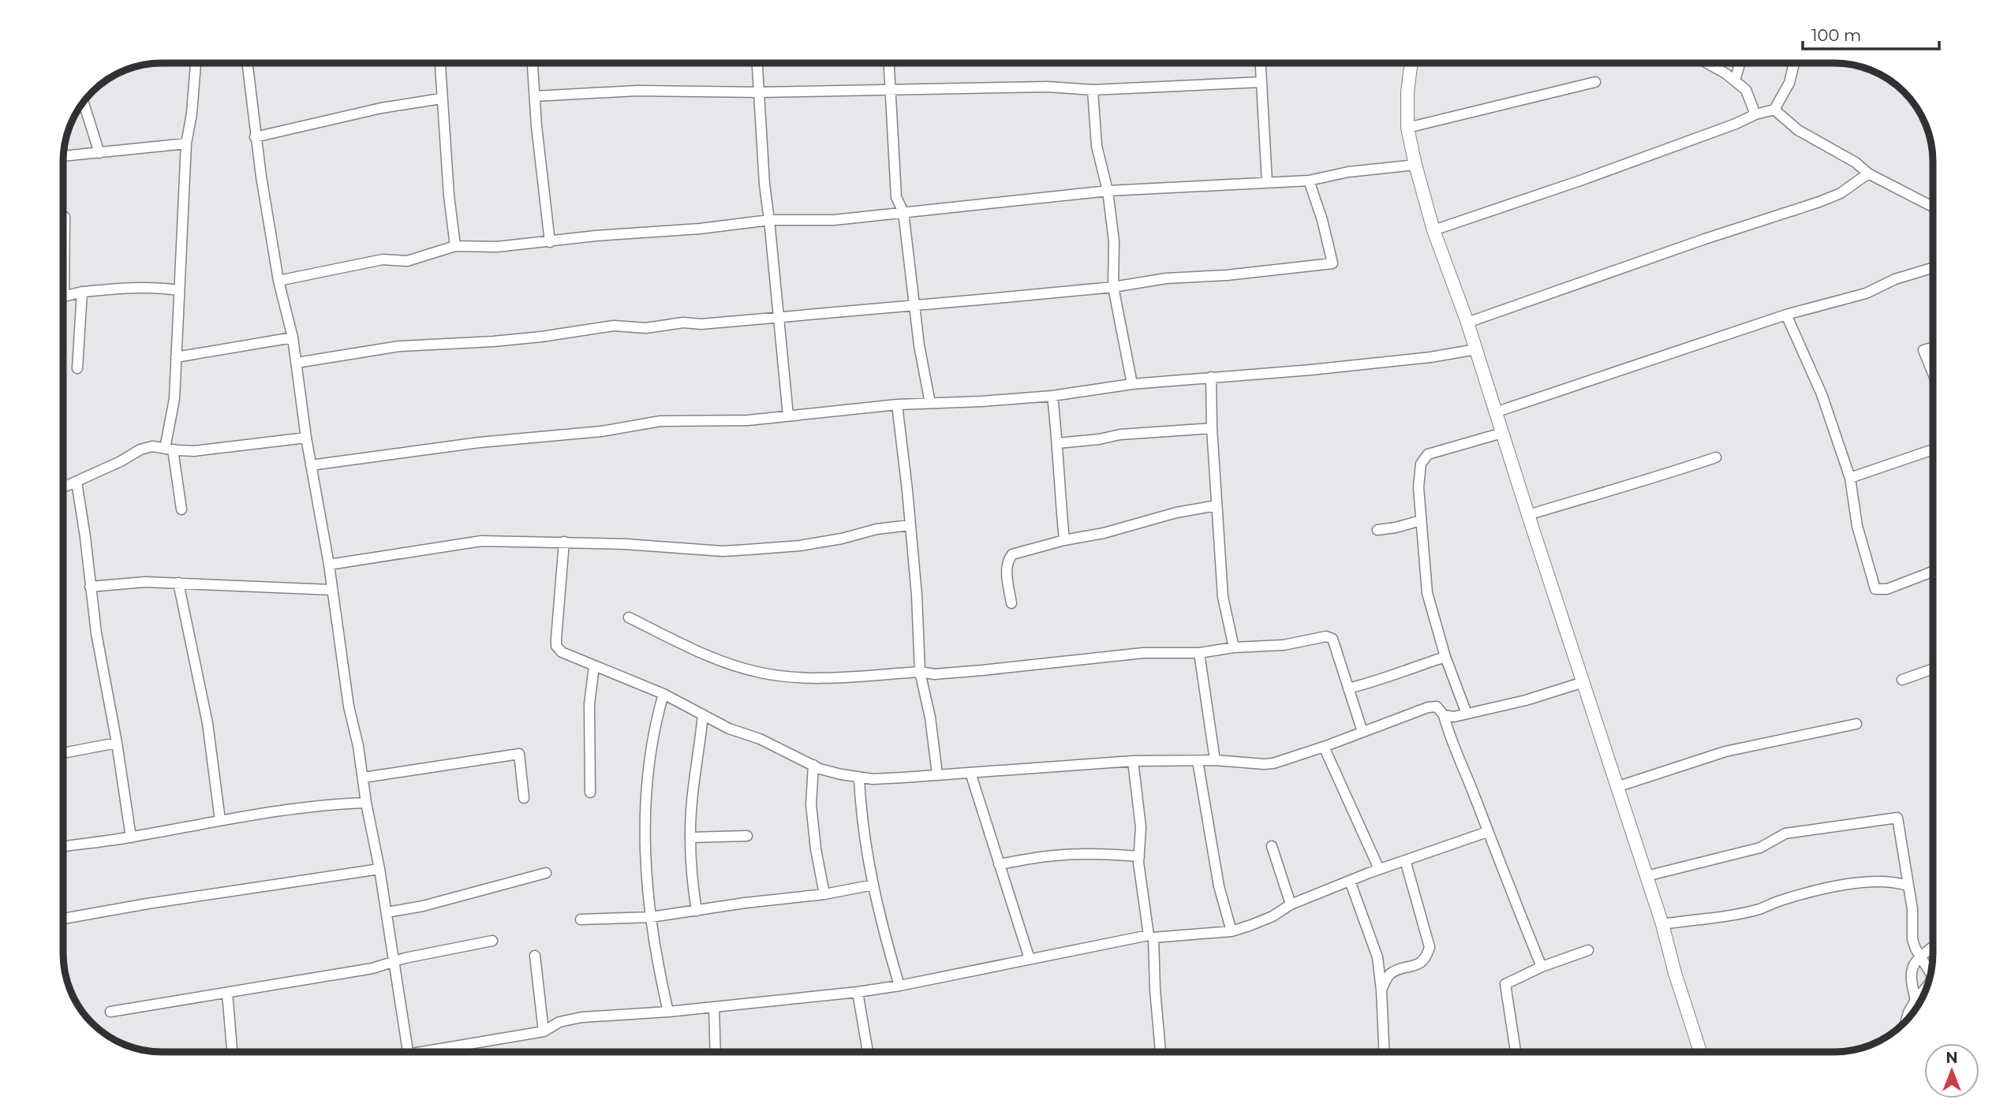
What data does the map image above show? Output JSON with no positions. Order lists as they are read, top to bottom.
{
  "scale_bar": "100 m",
  "north": "top"
}
